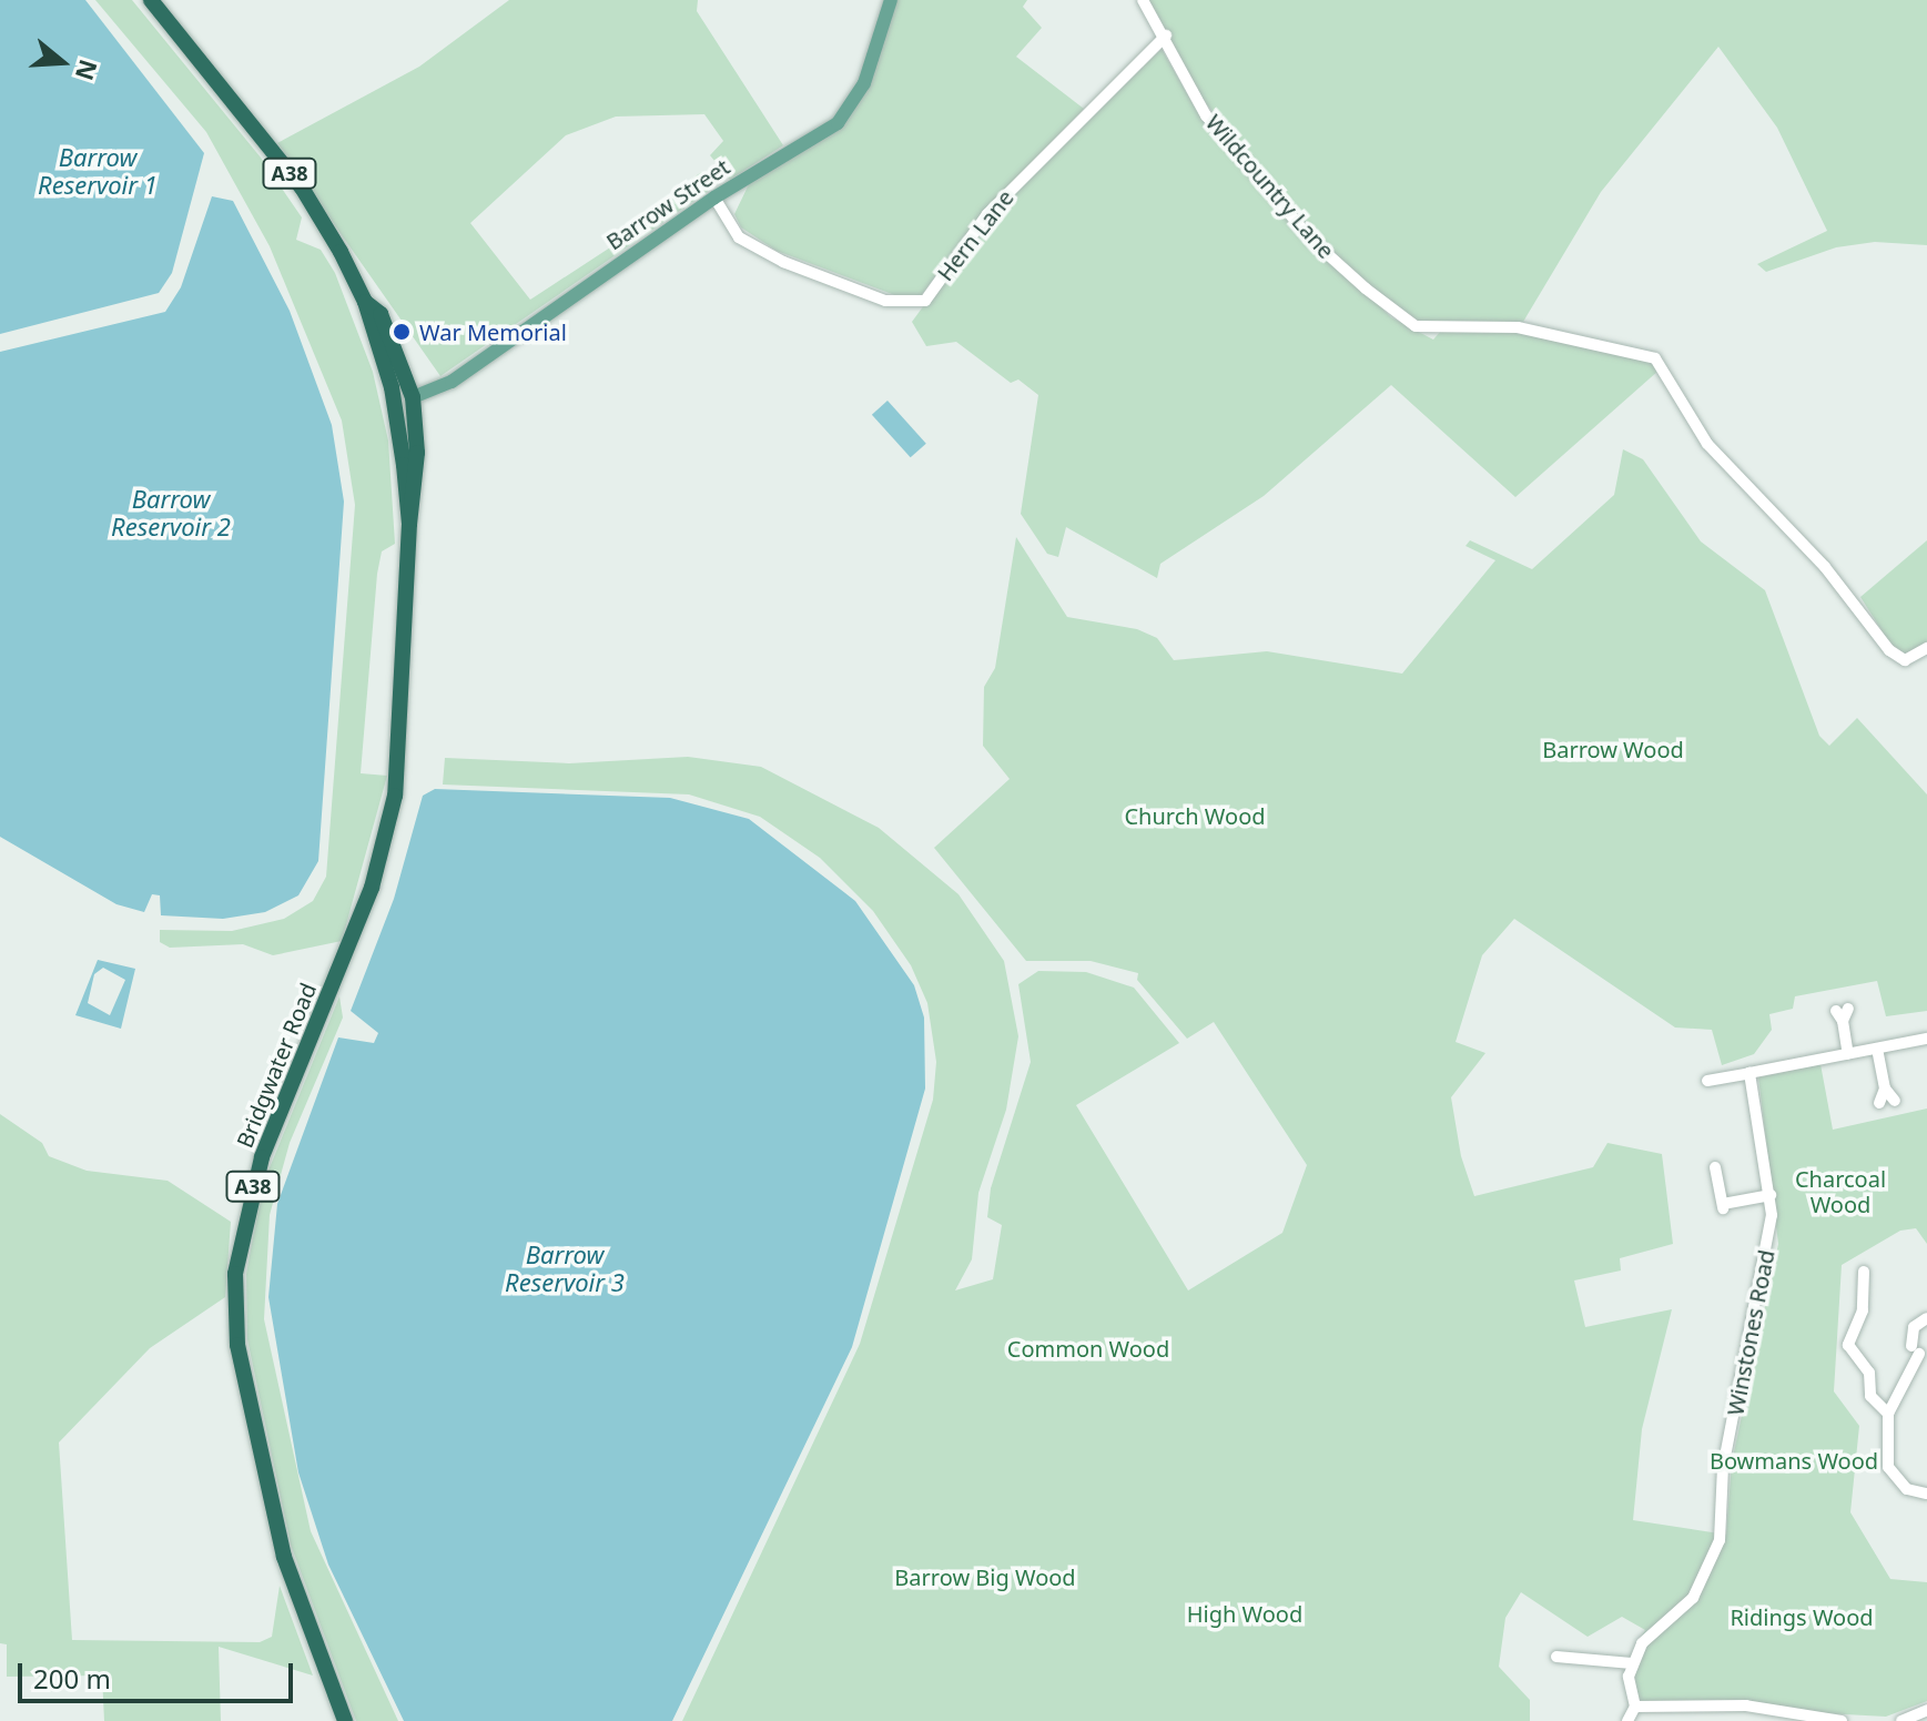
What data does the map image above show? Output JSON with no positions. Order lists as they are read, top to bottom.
{
  "streets": {
    "highway": ["A38", "Bridgwater Road"],
    "main road": ["Barrow Street"],
    "street": ["Wildcountry Lane", "Hern Lane", "Winstones Road"]
  },
  "crossings": [
    ["Wildcountry Lane", "Hern Lane"],
    ["Barrow Street", "Hern Lane"],
    ["Barrow Street", "Bridgwater Road"]
  ],
  "water": ["Barrow Reservoir 1", "Barrow Reservoir 2", "Barrow Reservoir 3"],
  "parks": [
    "Barrow Wood",
    "Church Wood",
    "Charcoal Wood",
    "Common Wood",
    "Bowmans Wood",
    "Barrow Big Wood",
    "High Wood",
    "Ridings Wood"
  ],
  "places": ["War Memorial"],
  "scale_bar": "200 m",
  "north": "right"
}
